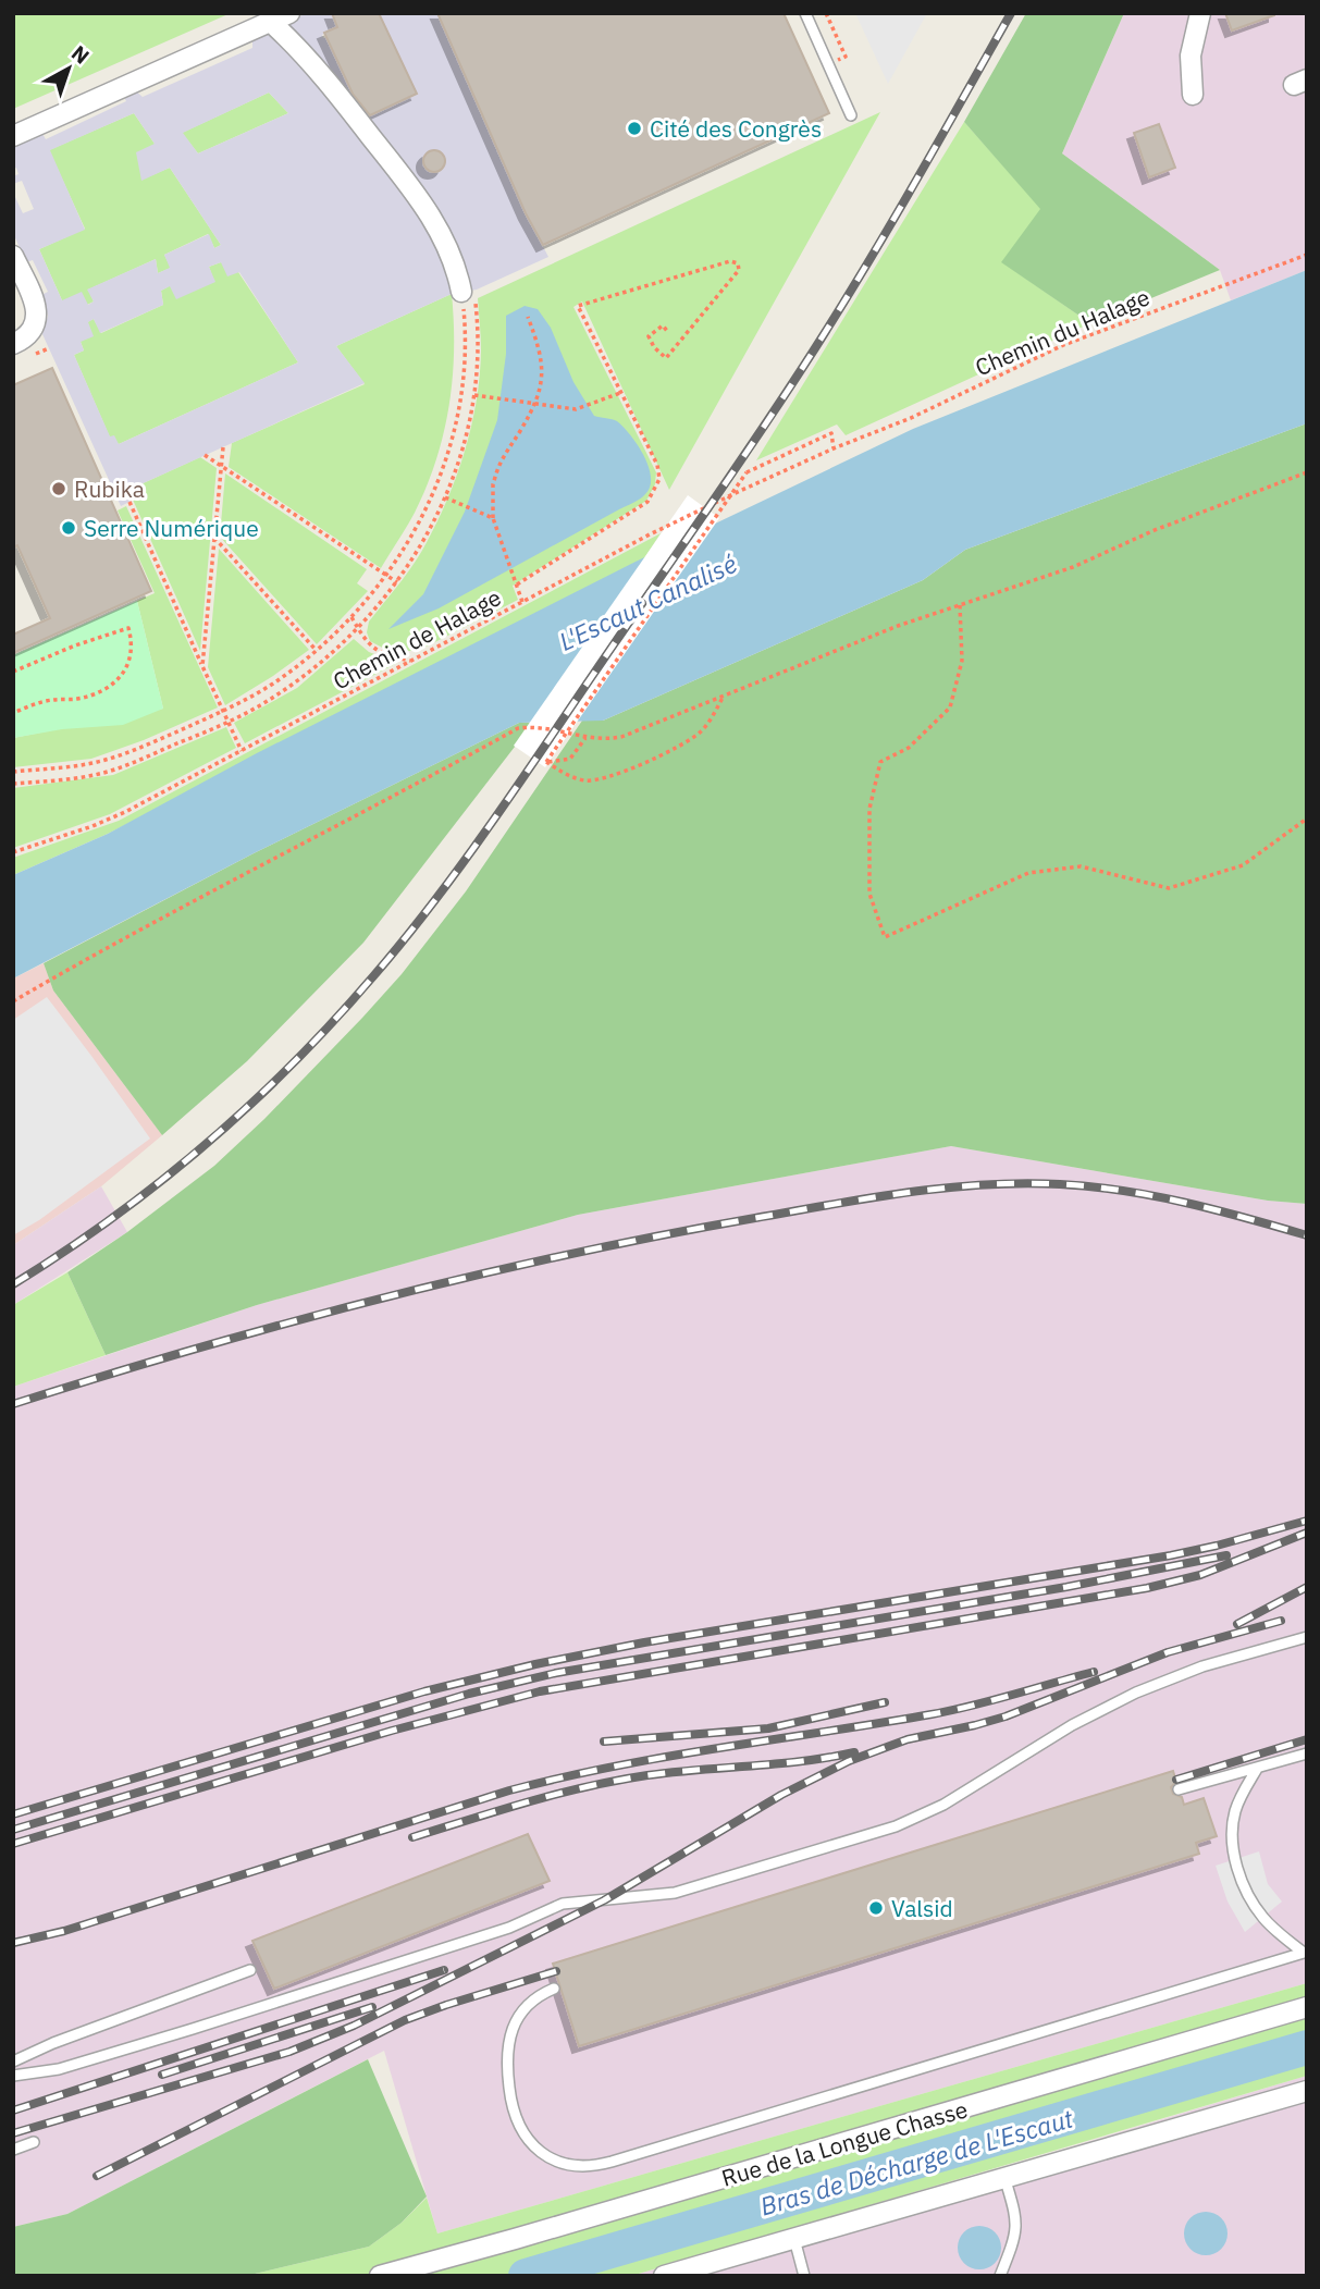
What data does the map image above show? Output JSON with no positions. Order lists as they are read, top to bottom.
{
  "streets": {
    "street": ["Rue de la Longue Chasse"],
    "path": ["Chemin du Halage", "Chemin de Halage"]
  },
  "crossings": [
    ["Chemin du Halage", "Chemin de Halage"]
  ],
  "water": ["L'Escaut Canalisé", "Bras de Décharge de L'Escaut"],
  "places": [
    "Cité des Congrès",
    "Rubika",
    "Serre Numérique",
    "Valsid"
  ],
  "north": "top right"
}
